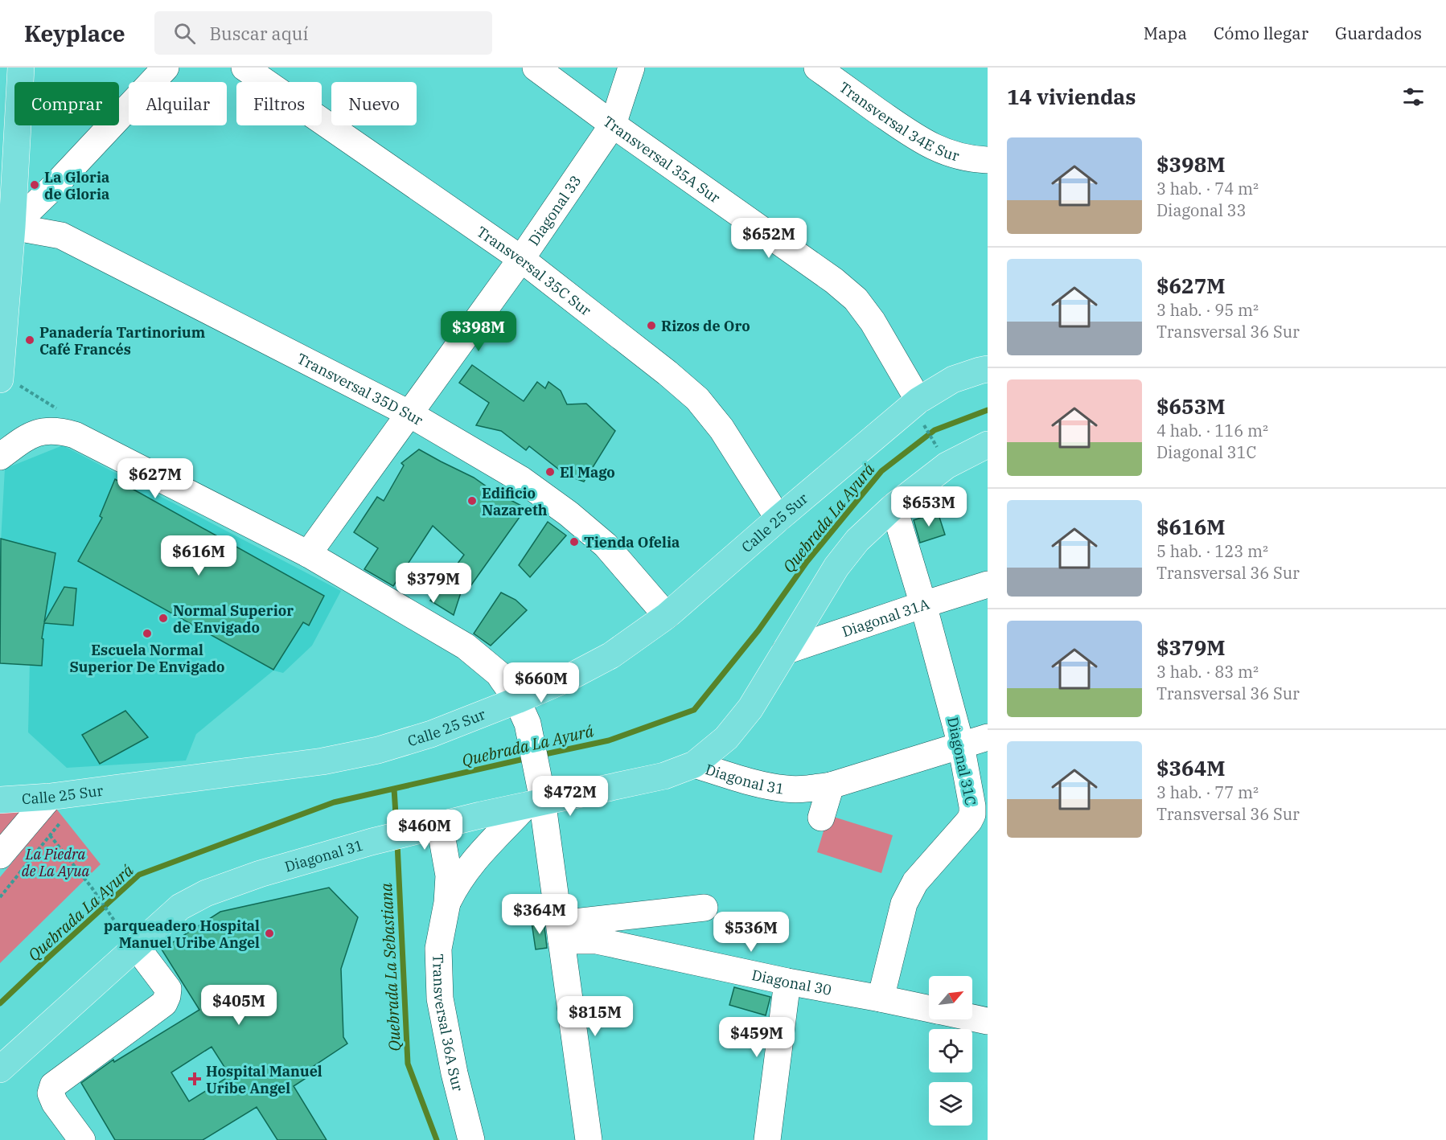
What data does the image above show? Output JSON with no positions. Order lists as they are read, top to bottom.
{
  "streets": {
    "main road": ["Calle 25 Sur", "Diagonal 31"],
    "street": [
      "Transversal 34E Sur",
      "Transversal 35A Sur",
      "Diagonal 33",
      "Transversal 35C Sur",
      "Transversal 35D Sur",
      "Diagonal 31A",
      "Diagonal 31C",
      "Diagonal 30",
      "Transversal 36A Sur"
    ]
  },
  "crossings": [
    ["Transversal 35A Sur", "Diagonal 33"],
    ["Transversal 35A Sur", "Calle 25 Sur"],
    ["Diagonal 33", "Transversal 35C Sur"],
    ["Diagonal 33", "Transversal 35D Sur"],
    ["Transversal 35C Sur", "Calle 25 Sur"],
    ["Transversal 35D Sur", "Calle 25 Sur"],
    ["Diagonal 31A", "Diagonal 31C"],
    ["Diagonal 31C", "Diagonal 31"],
    ["Diagonal 31C", "Diagonal 30"],
    ["Diagonal 31", "Transversal 36A Sur"]
  ],
  "water": ["Quebrada La Ayurá", "Quebrada La Sebastiana"],
  "parks": ["La Piedra de La Ayua"],
  "places": {
    "other": [
      "La Gloria de Gloria",
      "Rizos de Oro",
      "Panadería Tartinorium Café Francés",
      "El Mago",
      "Edificio Nazareth",
      "Tienda Ofelia",
      "Normal Superior de Envigado",
      "Escuela Normal Superior De Envigado",
      "parqueadero Hospital Manuel Uribe Angel"
    ],
    "health": ["Hospital Manuel Uribe Angel"]
  },
  "north": "top right",
  "page": {
    "header": "Keyplace",
    "search": "Buscar aquí",
    "nav": ["Mapa", "Cómo llegar", "Guardados"],
    "heading": "14 viviendas",
    "chip": [
      "Comprar",
      "Alquilar",
      "Filtros",
      "Nuevo"
    ],
    "list": [
      {
        "name": "$398M",
        "note": "3 hab. · 74 m² · Diagonal 33"
      },
      {
        "name": "$627M",
        "note": "3 hab. · 95 m² · Transversal 36 Sur"
      },
      {
        "name": "$653M",
        "note": "4 hab. · 116 m² · Diagonal 31C"
      },
      {
        "name": "$616M",
        "note": "5 hab. · 123 m² · Transversal 36 Sur"
      },
      {
        "name": "$379M",
        "note": "3 hab. · 83 m² · Transversal 36 Sur"
      },
      {
        "name": "$364M",
        "note": "3 hab. · 77 m² · Transversal 36 Sur"
      }
    ],
    "price": [
      "$652M",
      "$398M",
      "$627M",
      "$653M",
      "$616M",
      "$379M",
      "$660M",
      "$472M",
      "$460M",
      "$364M",
      "$536M",
      "$405M",
      "$815M",
      "$459M"
    ]
  }
}
